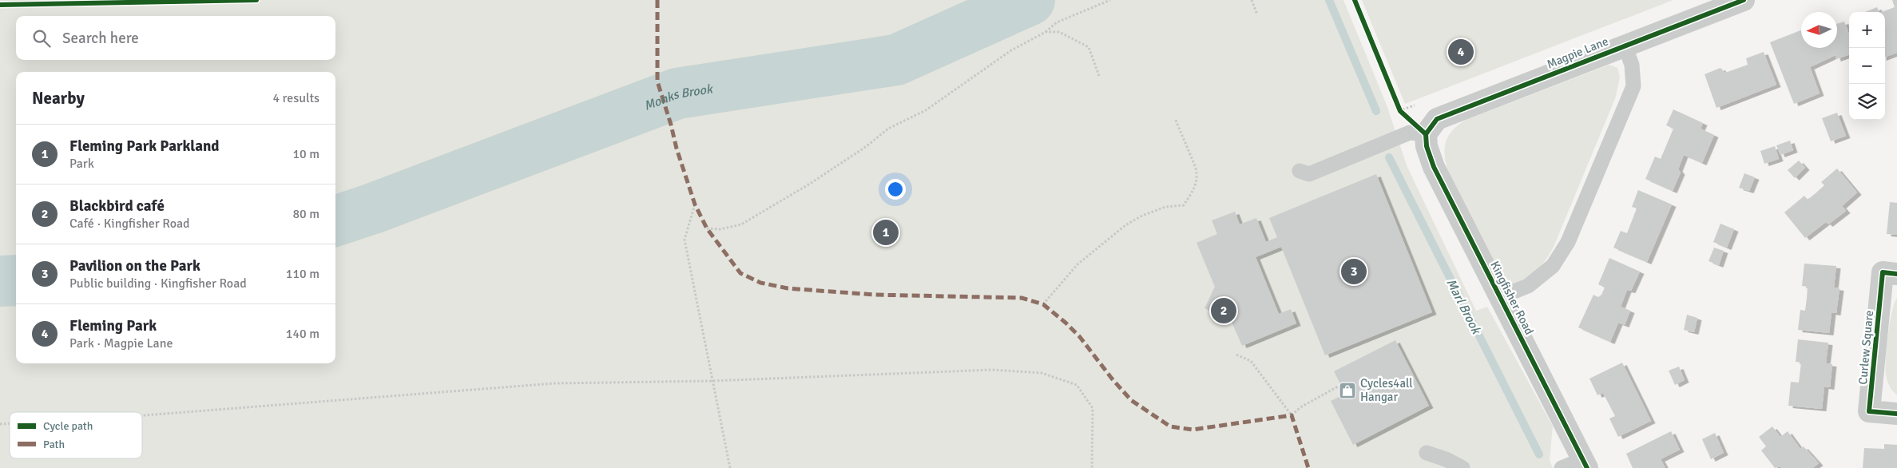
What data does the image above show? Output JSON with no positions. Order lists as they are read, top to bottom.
{
  "streets": {
    "street": ["Magpie Lane", "Kingfisher Road", "Curlew Square"]
  },
  "crossings": [
    ["Magpie Lane", "Kingfisher Road"]
  ],
  "water": ["Monks Brook", "Marl Brook"],
  "places": {
    "shop": ["Cycles4all Hangar"]
  },
  "legend": ["Cycle path", "Path"],
  "north": "left",
  "page": {
    "map_buttons": ["+", "−"],
    "search": "Search here",
    "pins": [
      "4",
      "1",
      "3",
      "2"
    ],
    "heading": ["Nearby", "4 results"],
    "list": [
      {
        "mark": "1",
        "name": "Fleming Park Parkland",
        "note": "Park",
        "value": "10 m"
      },
      {
        "mark": "2",
        "name": "Blackbird café",
        "note": "Café · Kingfisher Road",
        "value": "80 m"
      },
      {
        "mark": "3",
        "name": "Pavilion on the Park",
        "note": "Public building · Kingfisher Road",
        "value": "110 m"
      },
      {
        "mark": "4",
        "name": "Fleming Park",
        "note": "Park · Magpie Lane",
        "value": "140 m"
      }
    ]
  }
}
